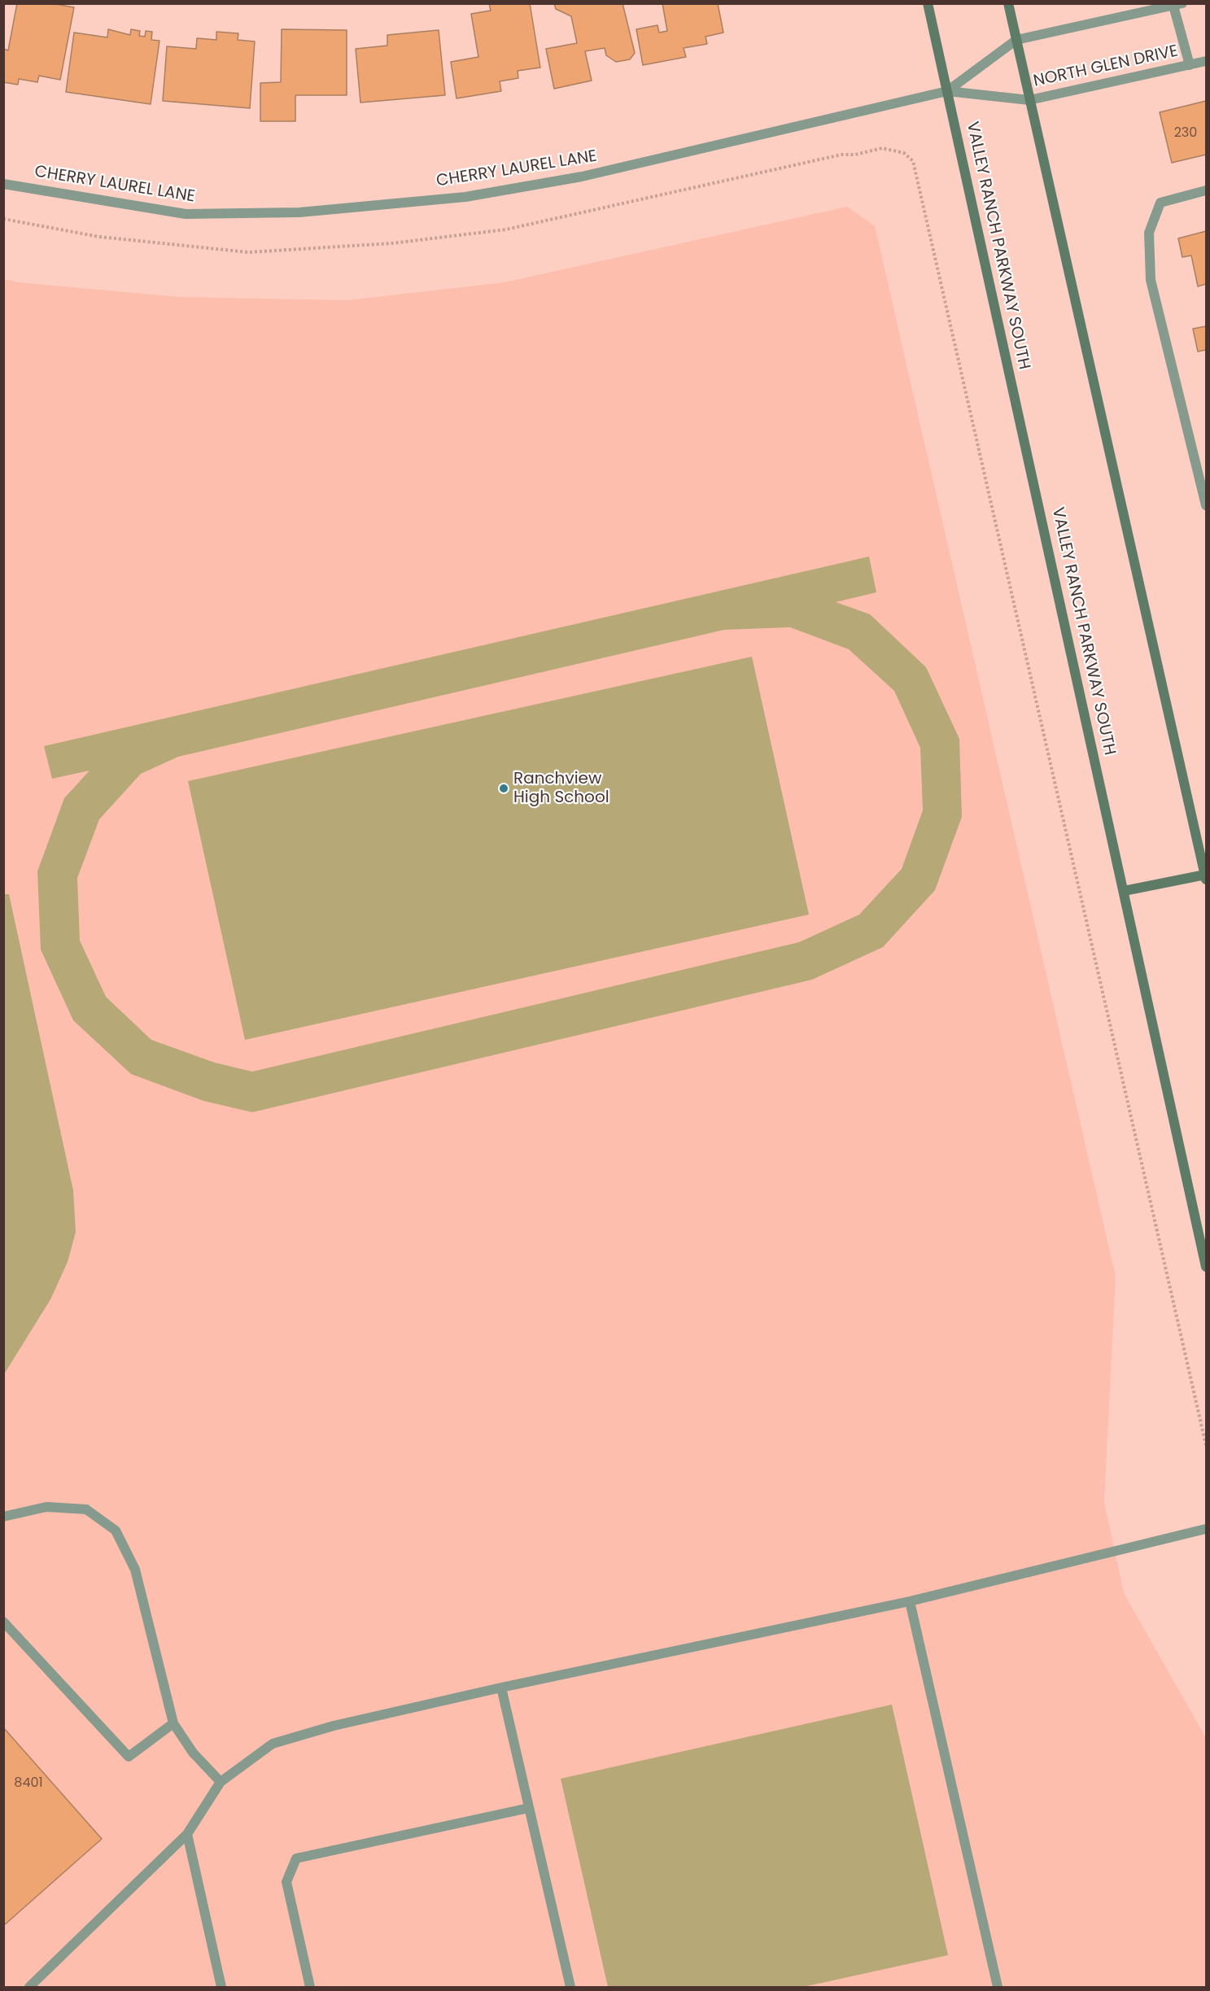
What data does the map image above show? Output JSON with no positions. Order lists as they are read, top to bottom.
{
  "streets": {
    "street": ["NORTH GLEN DRIVE", "CHERRY LAUREL LANE", "VALLEY RANCH PARKWAY SOUTH"]
  },
  "crossings": [
    ["NORTH GLEN DRIVE", "CHERRY LAUREL LANE"],
    ["NORTH GLEN DRIVE", "VALLEY RANCH PARKWAY SOUTH"],
    ["CHERRY LAUREL LANE", "VALLEY RANCH PARKWAY SOUTH"]
  ],
  "places": ["Ranchview High School"],
  "house_numbers": ["230", "8401"]
}
